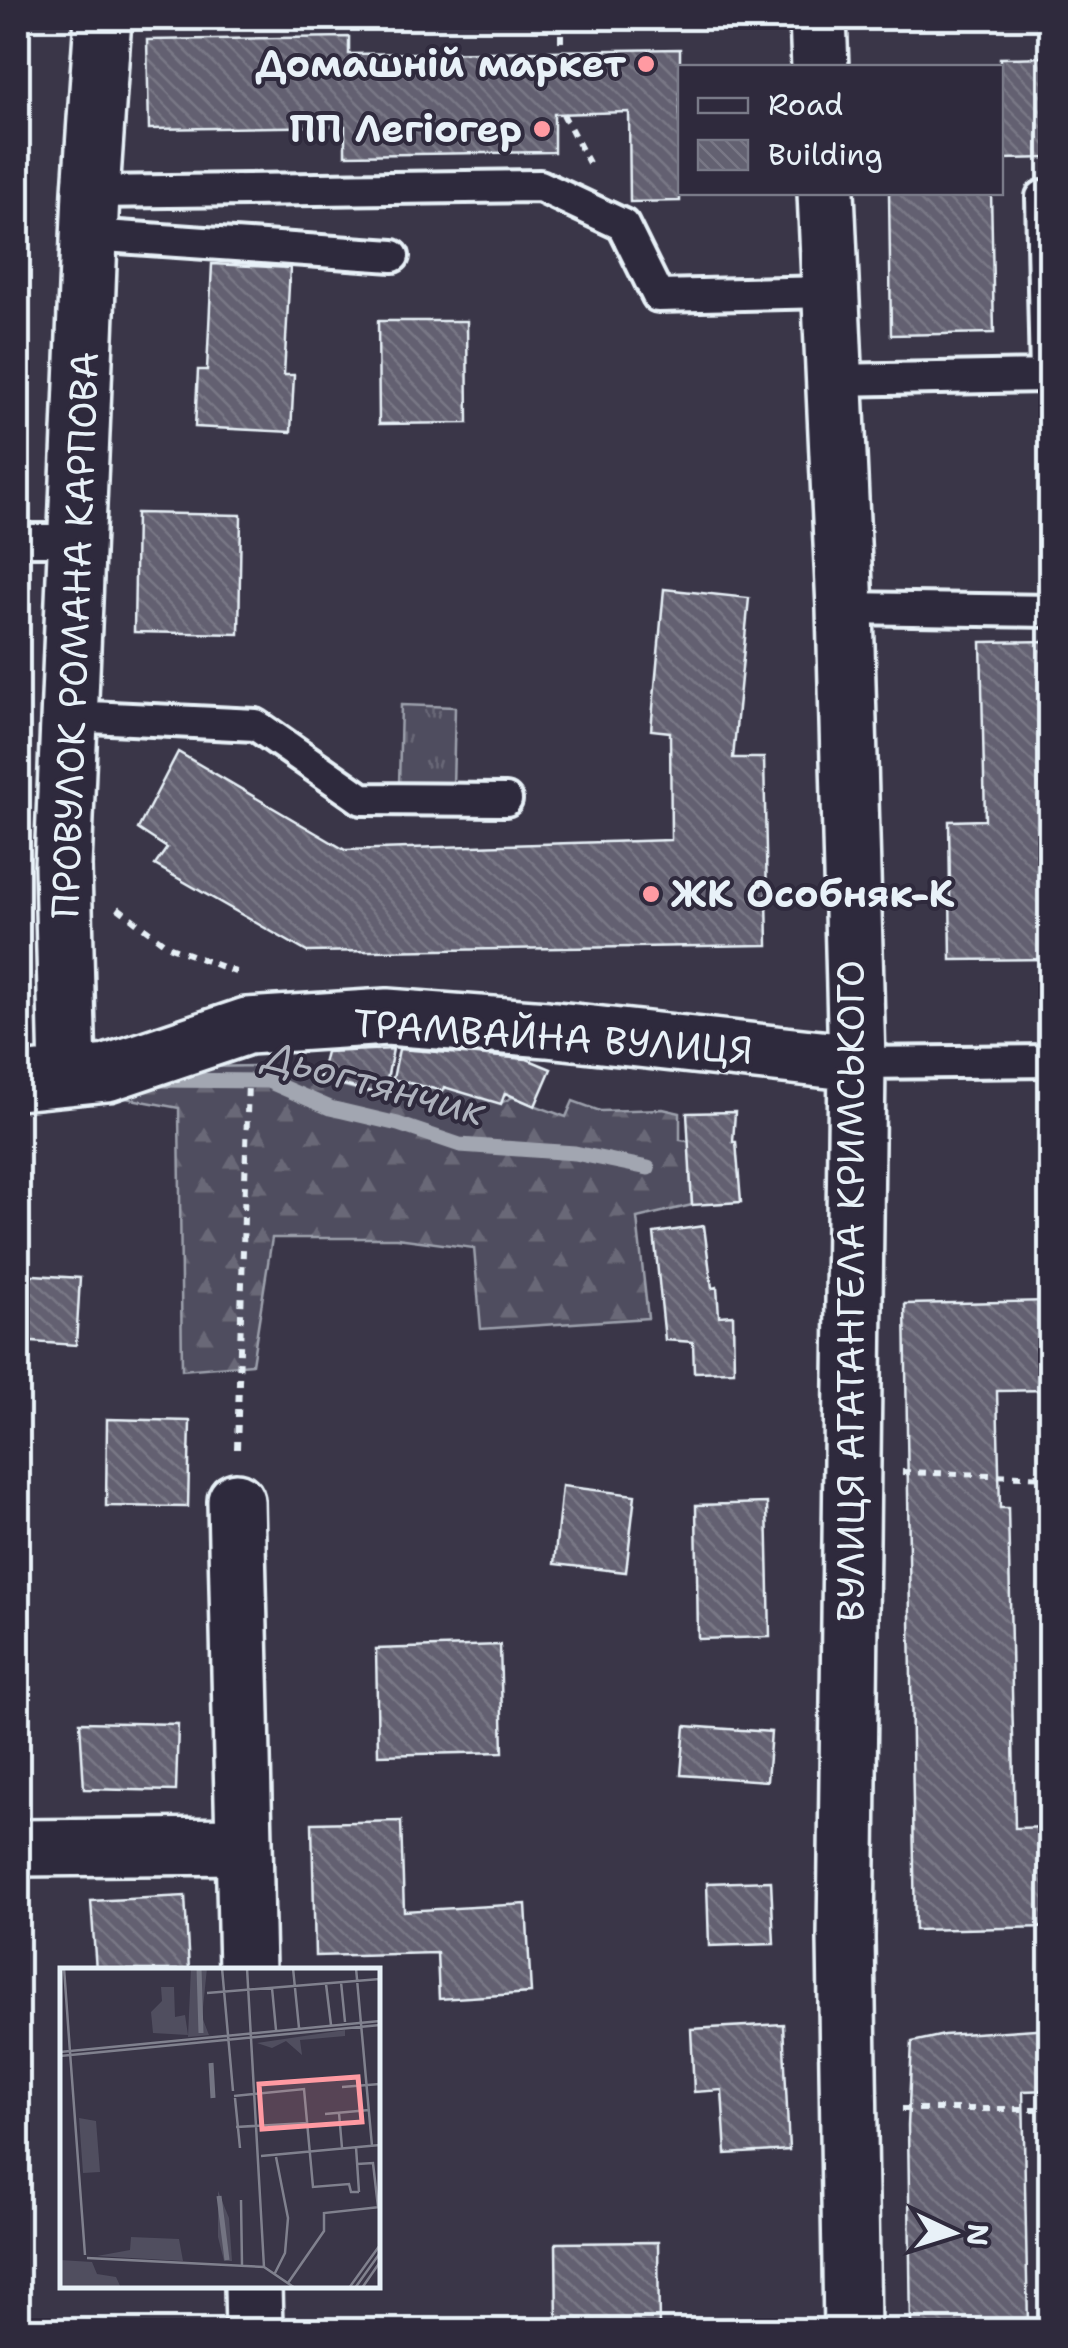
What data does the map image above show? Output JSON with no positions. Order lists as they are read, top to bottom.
{
  "streets": {
    "street": ["ПРОВУЛОК РОМАНА КАРПОВА", "ТРАМВАЙНА ВУЛИЦЯ", "ВУЛИЦЯ АГАТАНГЕЛА КРИМСЬКОГО"]
  },
  "crossings": [
    ["ПРОВУЛОК РОМАНА КАРПОВА", "ТРАМВАЙНА ВУЛИЦЯ"],
    ["ТРАМВАЙНА ВУЛИЦЯ", "ВУЛИЦЯ АГАТАНГЕЛА КРИМСЬКОГО"]
  ],
  "water": ["Дьогтянчик"],
  "places": ["Домашній маркет", "ПП Легіогер", "ЖК Особняк-К"],
  "legend": ["Road", "Building"],
  "north": "right"
}
